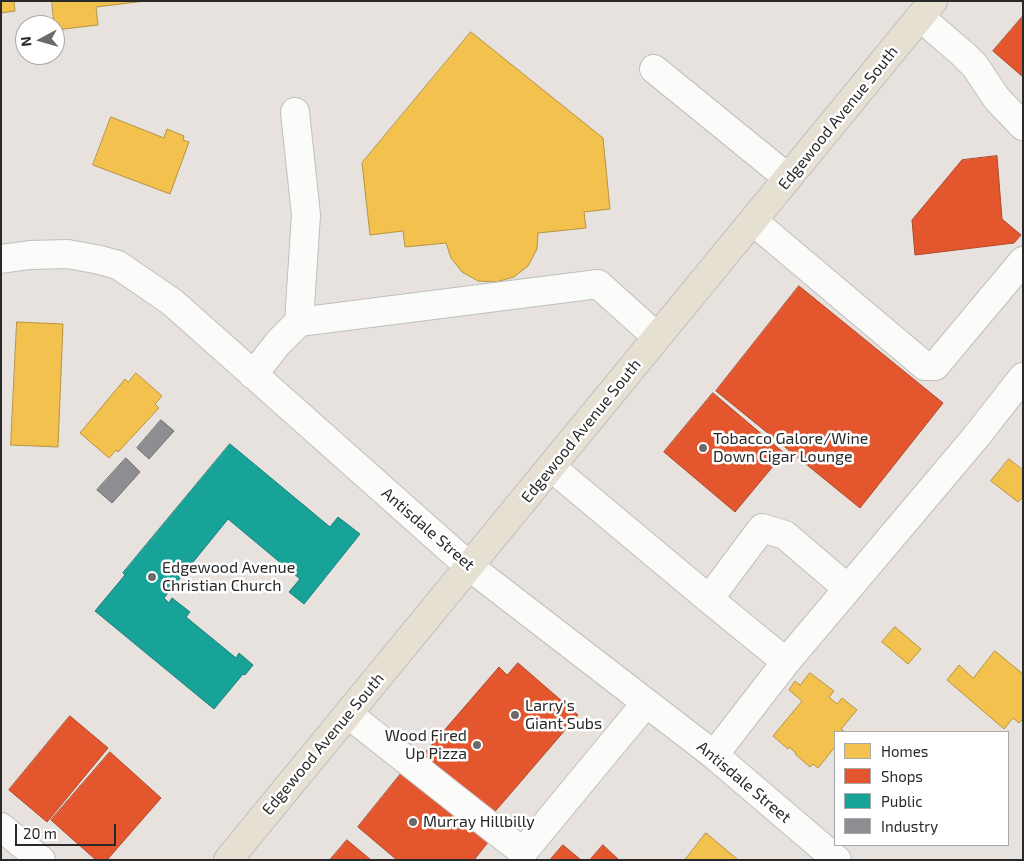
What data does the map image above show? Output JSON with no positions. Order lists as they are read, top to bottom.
{
  "streets": {
    "main road": ["Edgewood Avenue South"],
    "street": ["Antisdale Street"]
  },
  "crossings": [
    ["Edgewood Avenue South", "Antisdale Street"]
  ],
  "places": [
    "Tobacco Galore/Wine Down Cigar Lounge",
    "Edgewood Avenue Christian Church",
    "Larry's Giant Subs",
    "Wood Fired Up Pizza",
    "Murray Hillbilly"
  ],
  "legend": [
    "Homes",
    "Shops",
    "Public",
    "Industry"
  ],
  "scale_bar": "20 m",
  "north": "left"
}
